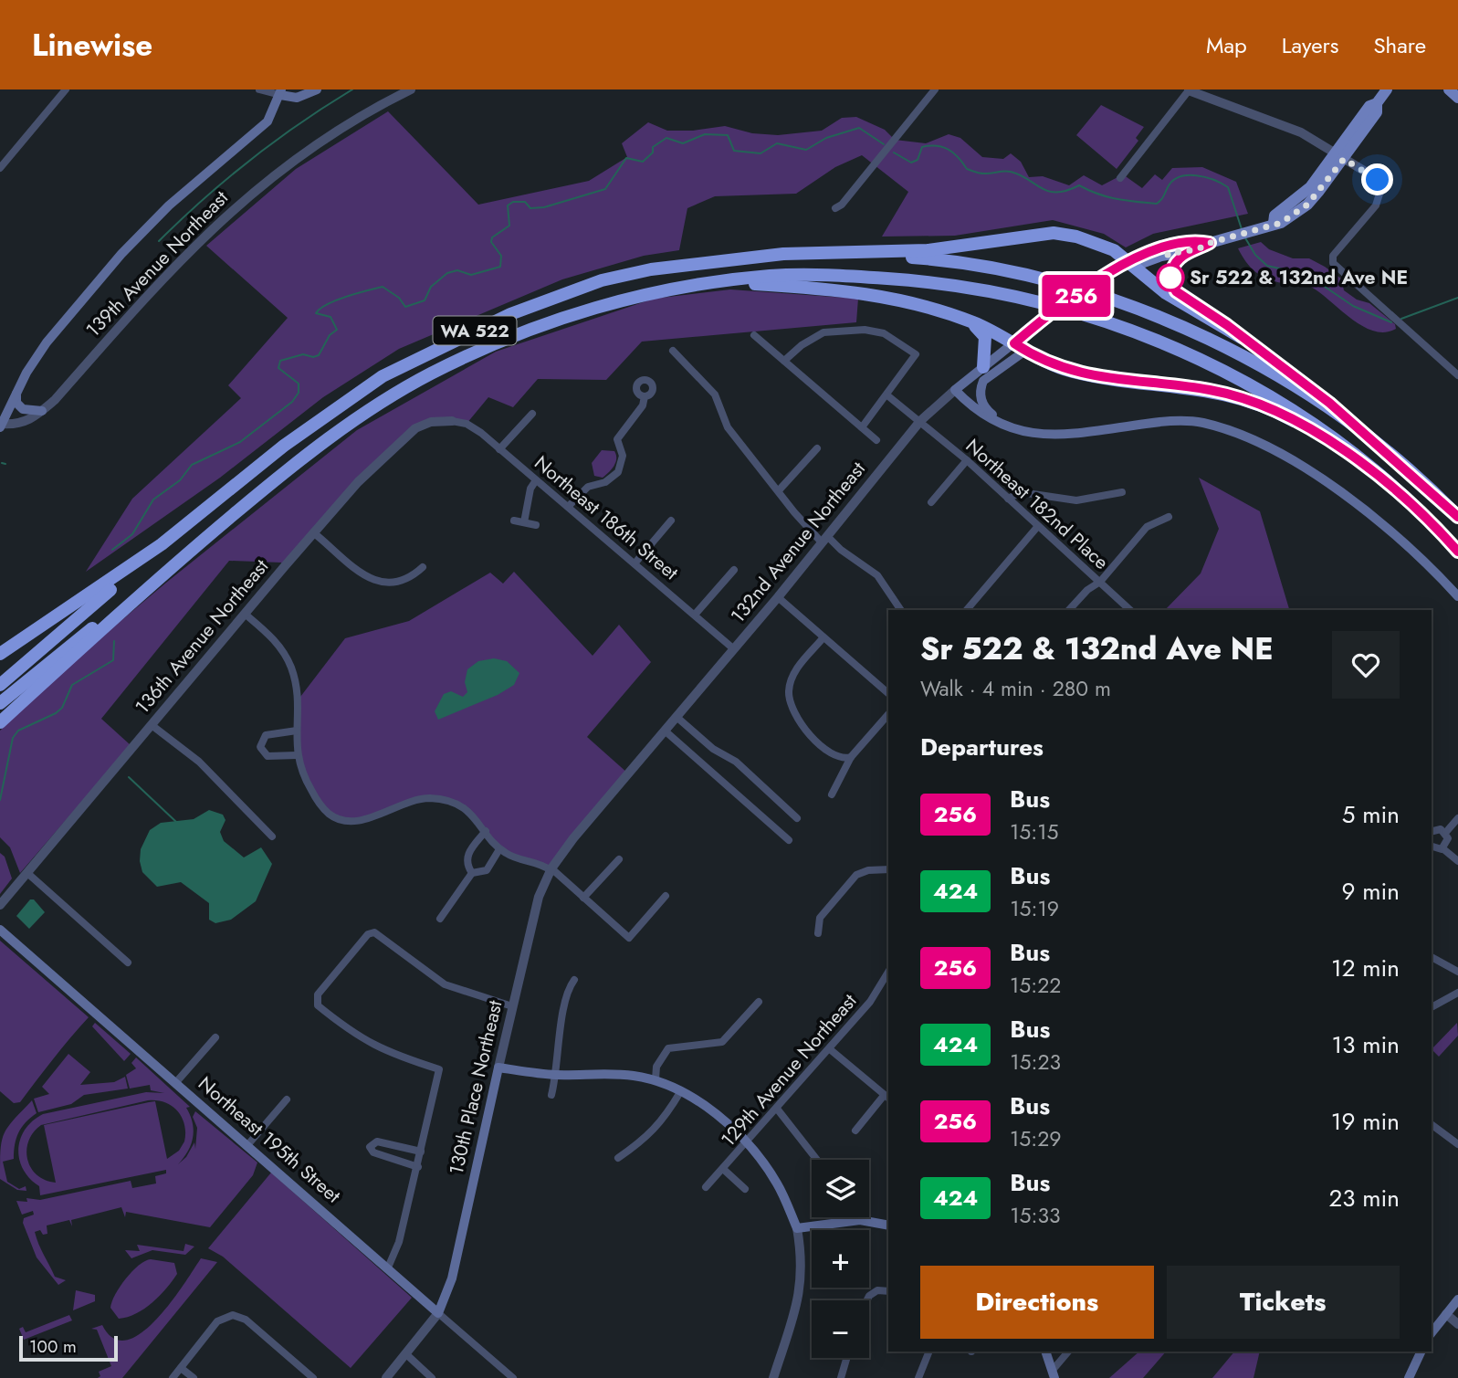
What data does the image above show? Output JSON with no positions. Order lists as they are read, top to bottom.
{
  "streets": {
    "highway": ["WA 522"],
    "main road": ["132nd Avenue Northeast", "130th Place Northeast", "Northeast 195th Street"],
    "street": [
      "139th Avenue Northeast",
      "Northeast 182nd Place",
      "Northeast 186th Street",
      "136th Avenue Northeast",
      "129th Avenue Northeast"
    ]
  },
  "crossings": [
    ["Northeast 182nd Place", "132nd Avenue Northeast"],
    ["Northeast 186th Street", "132nd Avenue Northeast"],
    ["Northeast 186th Street", "136th Avenue Northeast"],
    ["132nd Avenue Northeast", "130th Place Northeast"],
    ["130th Place Northeast", "Northeast 195th Street"]
  ],
  "places": ["Sr 522 & 132nd Ave NE"],
  "lines": ["bus line 256"],
  "scale_bar": "100 m",
  "page": {
    "header": "Linewise",
    "nav": ["Map", "Layers", "Share"],
    "on_map": "256",
    "heading": [
      ["Sr 522 & 132nd Ave NE", "Walk · 4 min · 280 m"],
      "Departures"
    ],
    "list": [
      {
        "mark": "256",
        "name": "Bus",
        "note": "15:15",
        "value": "5 min"
      },
      {
        "mark": "424",
        "name": "Bus",
        "note": "15:19",
        "value": "9 min"
      },
      {
        "mark": "256",
        "name": "Bus",
        "note": "15:22",
        "value": "12 min"
      },
      {
        "mark": "424",
        "name": "Bus",
        "note": "15:23",
        "value": "13 min"
      },
      {
        "mark": "256",
        "name": "Bus",
        "note": "15:29",
        "value": "19 min"
      },
      {
        "mark": "424",
        "name": "Bus",
        "note": "15:33",
        "value": "23 min"
      }
    ],
    "map_buttons": ["+", "−"],
    "buttons": ["Directions", "Tickets"],
    "scale": "100 m"
  }
}
